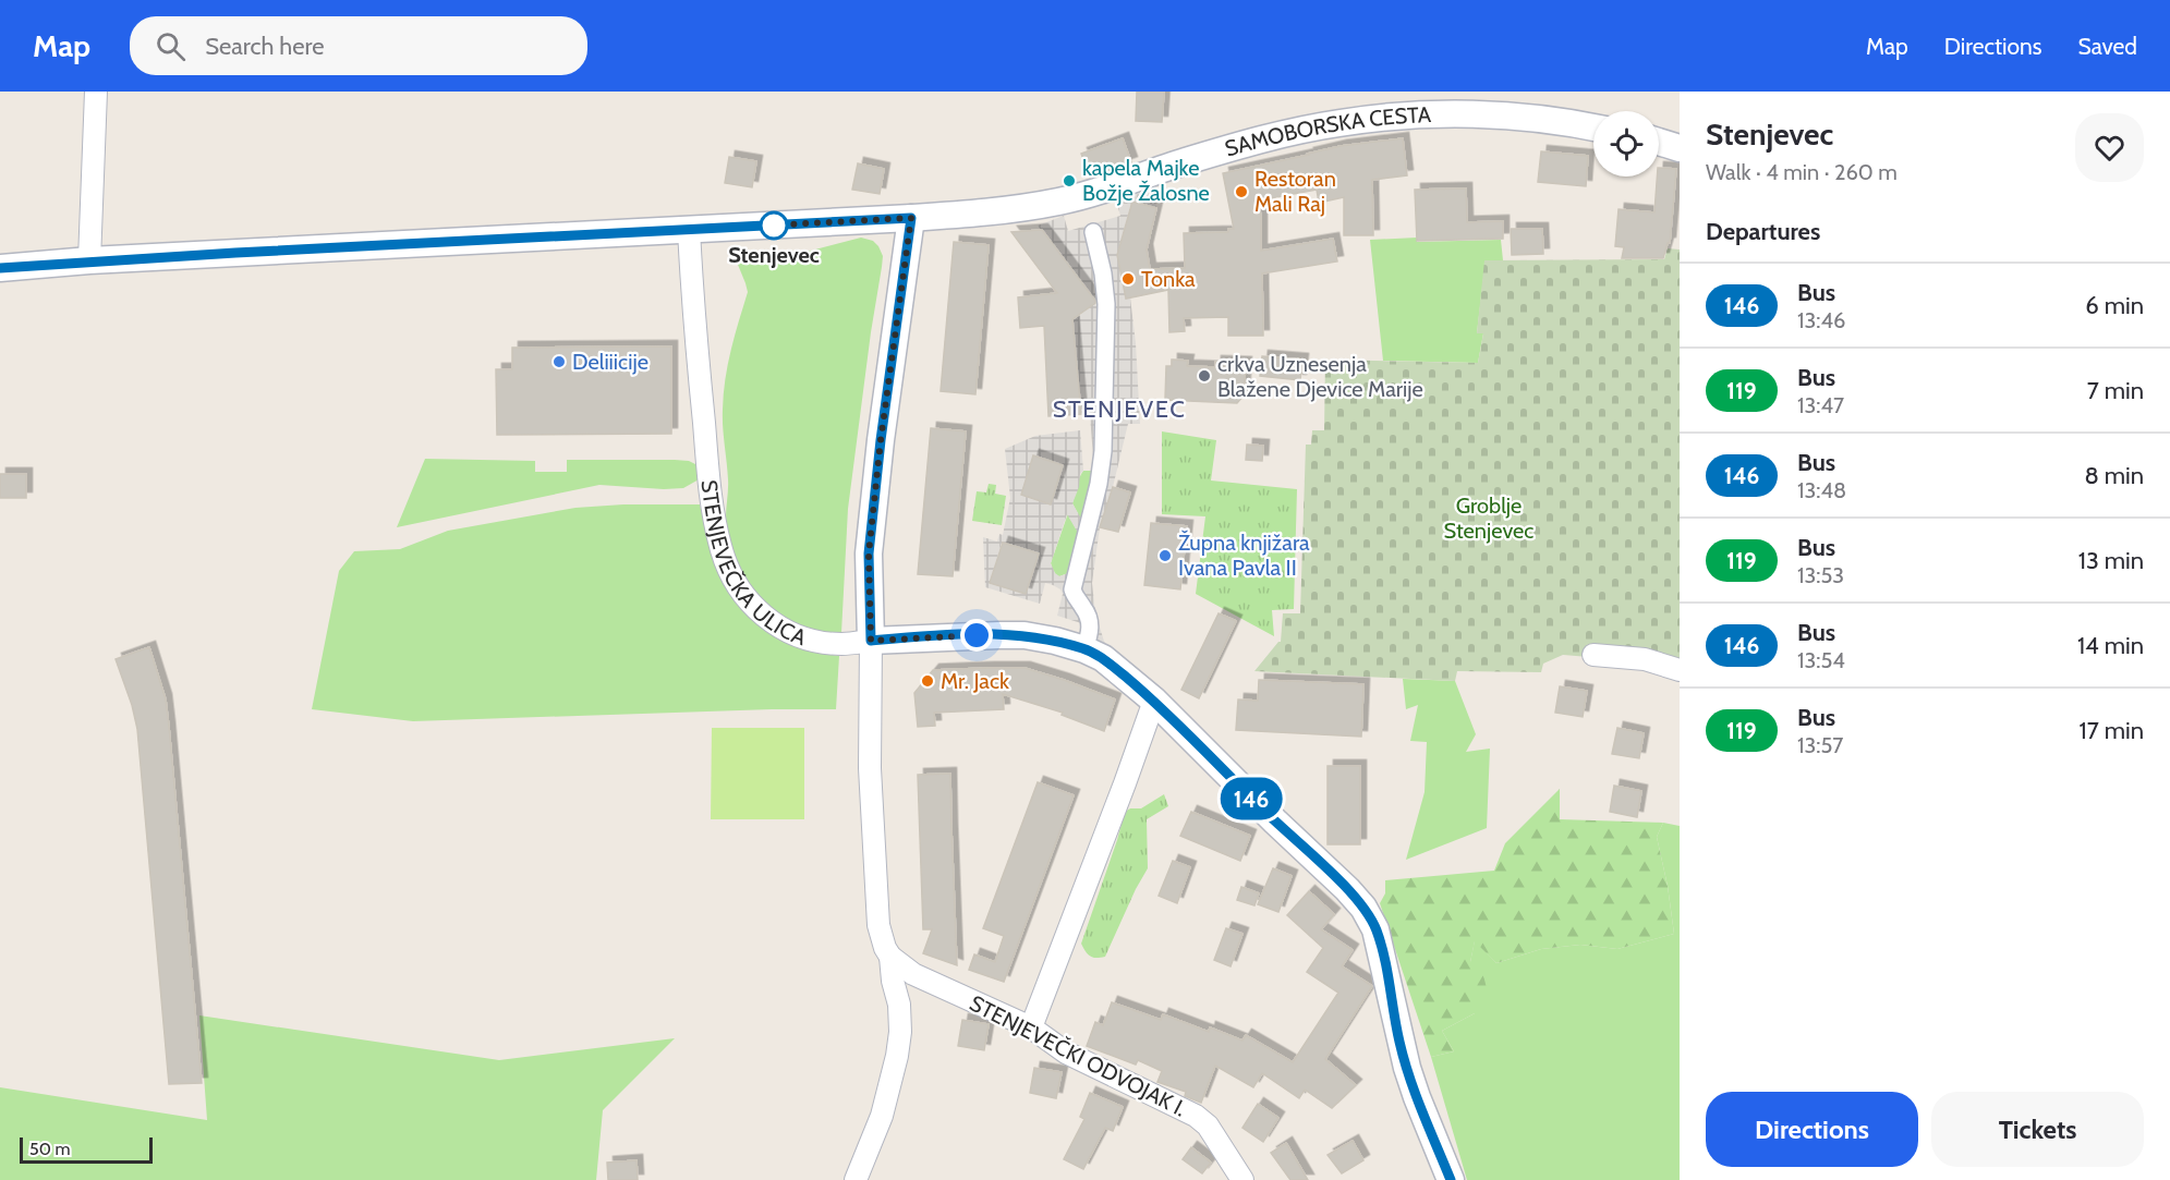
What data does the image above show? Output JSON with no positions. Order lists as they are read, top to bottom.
{
  "streets": {
    "street": ["SAMOBORSKA CESTA", "STENJEVEČKA ULICA", "STENJEVEČKI ODVOJAK I."]
  },
  "crossings": [
    ["SAMOBORSKA CESTA", "STENJEVEČKA ULICA"]
  ],
  "districts": ["STENJEVEC"],
  "parks": ["Groblje Stenjevec"],
  "places": [
    "kapela Majke Božje Žalosne",
    "Restoran Mali Raj",
    "Stenjevec",
    "Tonka",
    "Deliiicije",
    "crkva Uznesenja Blažene Djevice Marije",
    "Župna knjižara Ivana Pavla II",
    "Mr. Jack"
  ],
  "lines": ["bus line 146"],
  "scale_bar": "50 m",
  "page": {
    "header": "Map",
    "search": "Search here",
    "nav": ["Map", "Directions", "Saved"],
    "on_map": "146",
    "heading": [
      ["Stenjevec", "Walk · 4 min · 260 m"],
      "Departures"
    ],
    "list": [
      {
        "mark": "146",
        "name": "Bus",
        "note": "13:46",
        "value": "6 min"
      },
      {
        "mark": "119",
        "name": "Bus",
        "note": "13:47",
        "value": "7 min"
      },
      {
        "mark": "146",
        "name": "Bus",
        "note": "13:48",
        "value": "8 min"
      },
      {
        "mark": "119",
        "name": "Bus",
        "note": "13:53",
        "value": "13 min"
      },
      {
        "mark": "146",
        "name": "Bus",
        "note": "13:54",
        "value": "14 min"
      },
      {
        "mark": "119",
        "name": "Bus",
        "note": "13:57",
        "value": "17 min"
      }
    ],
    "buttons": ["Directions", "Tickets"],
    "scale": "50 m"
  }
}
